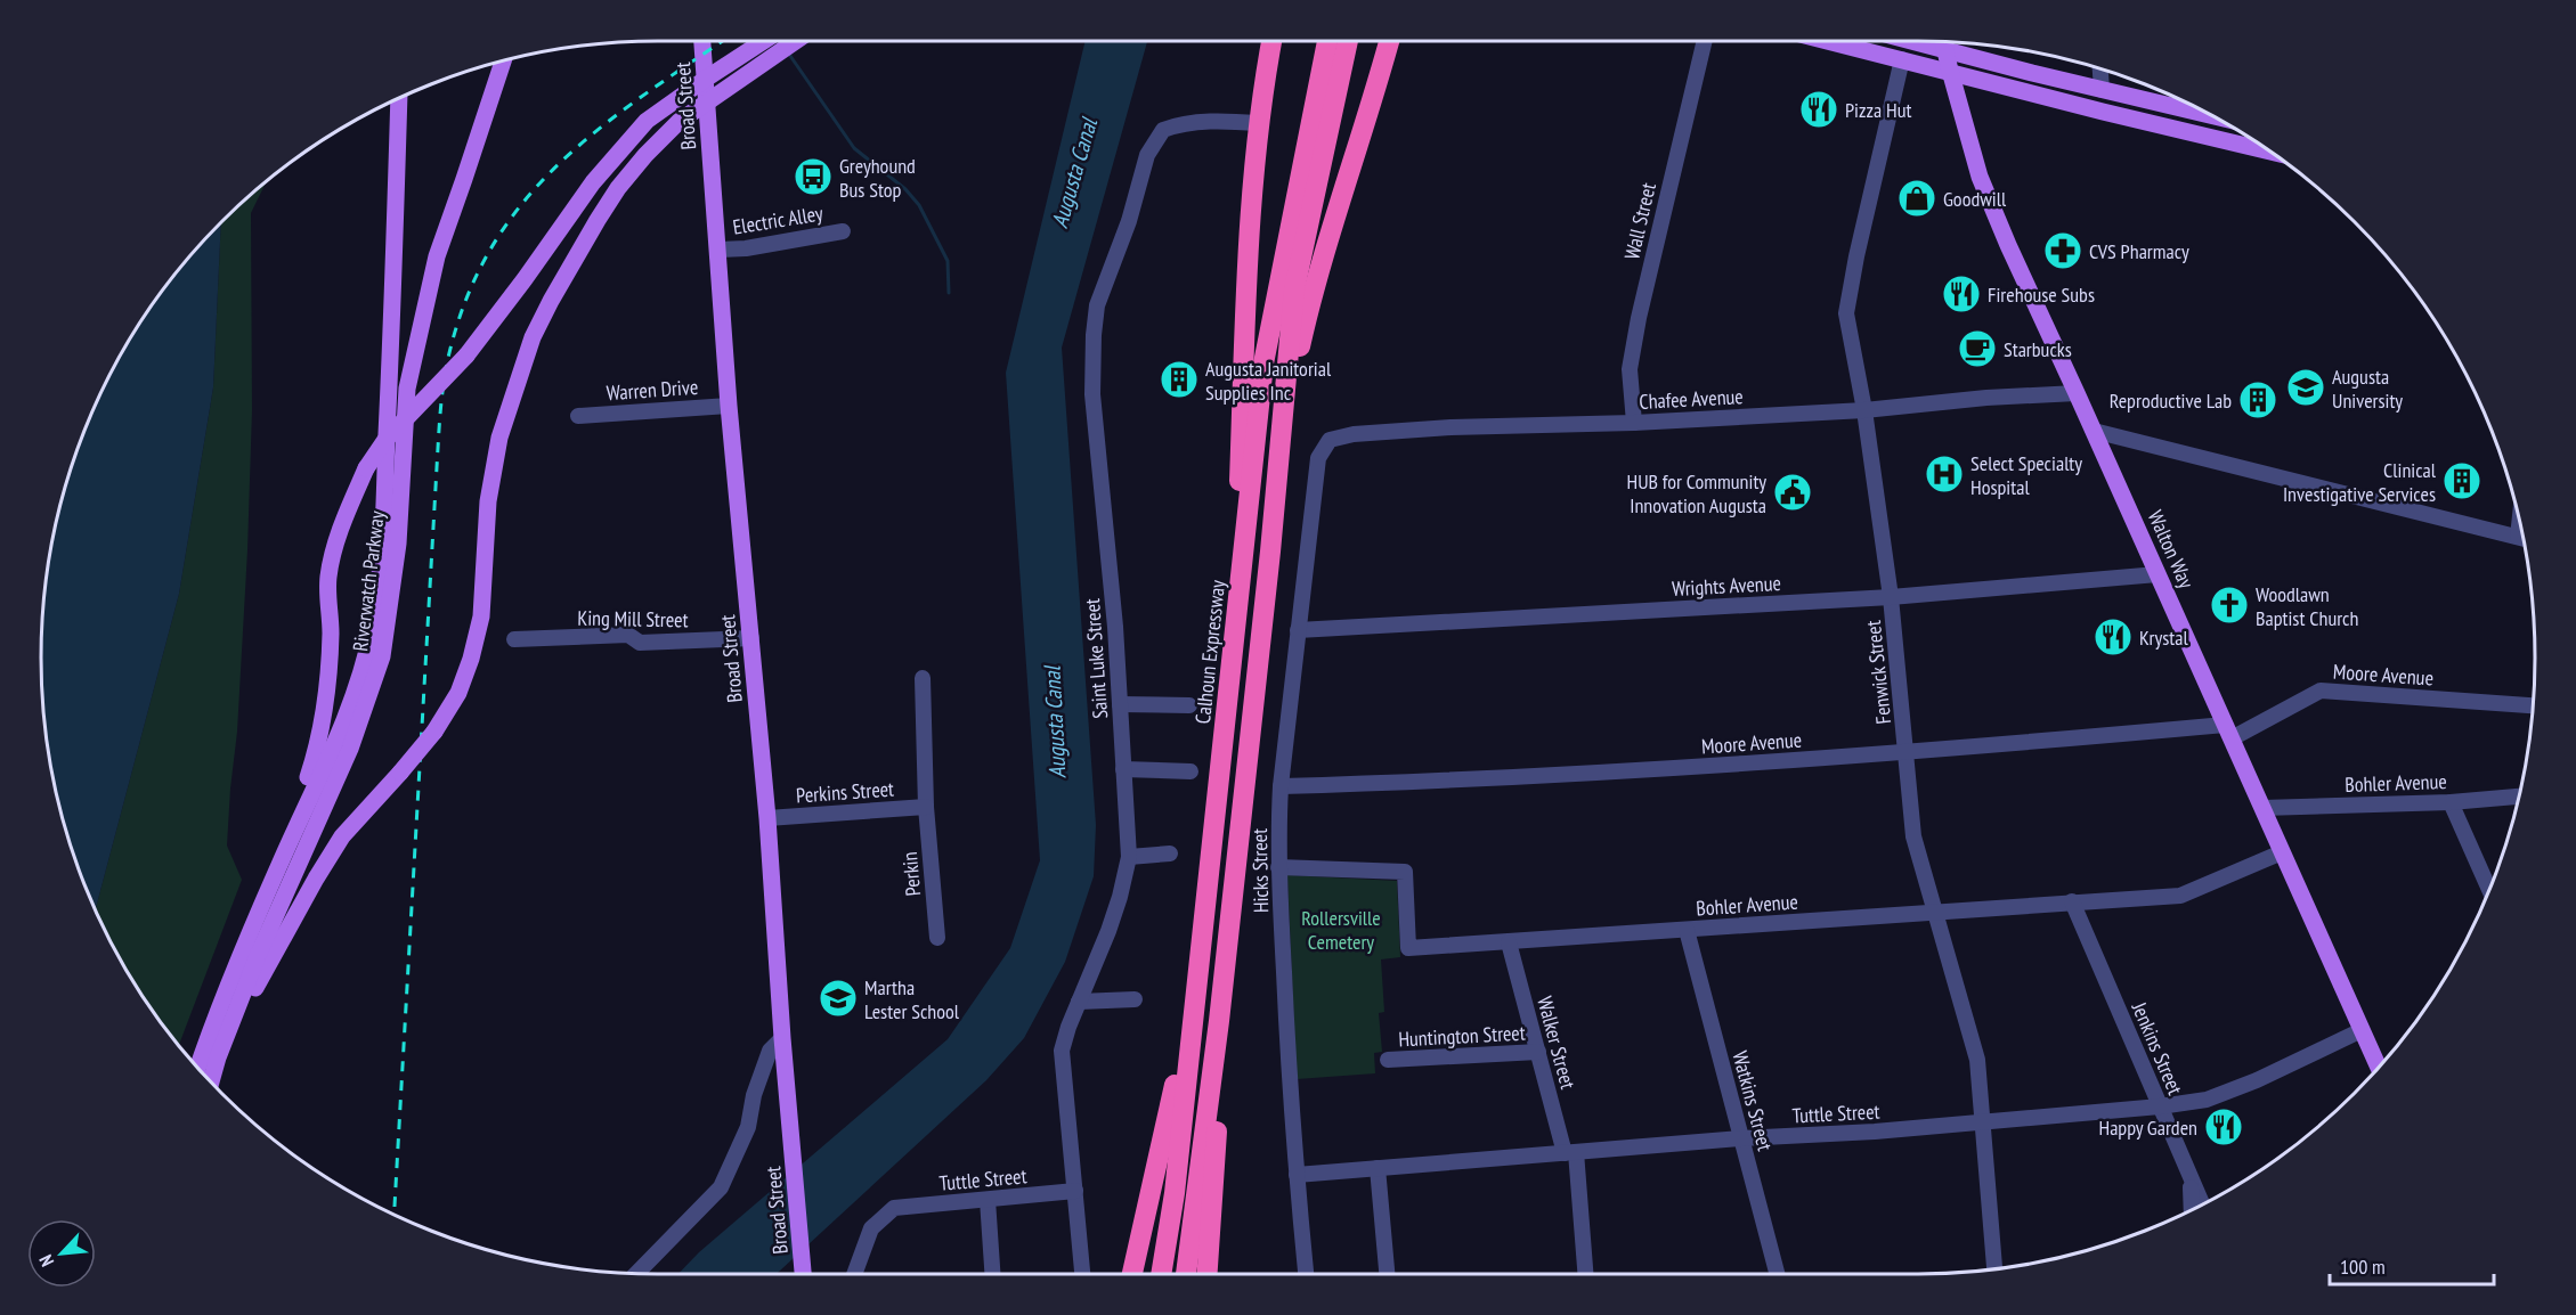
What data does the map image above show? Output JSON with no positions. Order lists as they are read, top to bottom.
{
  "streets": {
    "highway": ["Calhoun Expressway"],
    "main road": ["Broad Street", "Walton Way", "Riverwatch Parkway"],
    "street": [
      "Electric Alley",
      "Wall Street",
      "Warren Drive",
      "Chafee Avenue",
      "Wrights Avenue",
      "King Mill Street",
      "Saint Luke Street",
      "Fenwick Street",
      "Moore Avenue",
      "Bohler Avenue",
      "Perkins Street",
      "Hicks Street",
      "Perkin",
      "Huntington Street",
      "Walker Street",
      "Jenkins Street",
      "Watkins Street",
      "Tuttle Street"
    ]
  },
  "crossings": [
    ["Broad Street", "Electric Alley"],
    ["Broad Street", "Warren Drive"],
    ["Broad Street", "King Mill Street"],
    ["Broad Street", "Perkins Street"],
    ["Wall Street", "Chafee Avenue"],
    ["Chafee Avenue", "Walton Way"],
    ["Chafee Avenue", "Fenwick Street"],
    ["Chafee Avenue", "Hicks Street"],
    ["Walton Way", "Wrights Avenue"],
    ["Walton Way", "Moore Avenue"],
    ["Walton Way", "Bohler Avenue"],
    ["Walton Way", "Tuttle Street"],
    ["Wrights Avenue", "Fenwick Street"],
    ["Wrights Avenue", "Hicks Street"],
    ["Saint Luke Street", "Tuttle Street"],
    ["Fenwick Street", "Moore Avenue"],
    ["Fenwick Street", "Bohler Avenue"],
    ["Fenwick Street", "Tuttle Street"],
    ["Moore Avenue", "Hicks Street"],
    ["Bohler Avenue", "Hicks Street"],
    ["Bohler Avenue", "Walker Street"],
    ["Bohler Avenue", "Jenkins Street"],
    ["Bohler Avenue", "Watkins Street"],
    ["Perkins Street", "Perkin"],
    ["Hicks Street", "Tuttle Street"],
    ["Huntington Street", "Walker Street"],
    ["Walker Street", "Tuttle Street"],
    ["Jenkins Street", "Tuttle Street"],
    ["Watkins Street", "Tuttle Street"]
  ],
  "water": ["Augusta Canal"],
  "parks": ["Rollersville Cemetery"],
  "places": {
    "restaurant": [
      "Pizza Hut",
      "Firehouse Subs",
      "Krystal",
      "Happy Garden"
    ],
    "bus stop": ["Greyhound Bus Stop"],
    "shop": ["Goodwill"],
    "pharmacy": ["CVS Pharmacy"],
    "cafe": ["Starbucks"],
    "building": ["Augusta Janitorial Supplies Inc", "Reproductive Lab", "Clinical Investigative Services"],
    "school or university": ["Augusta University", "Martha Lester School"],
    "hospital": ["Select Specialty Hospital"],
    "public building": ["HUB for Community Innovation Augusta"],
    "church": ["Woodlawn Baptist Church"]
  },
  "scale_bar": "100 m",
  "north": "bottom left"
}
